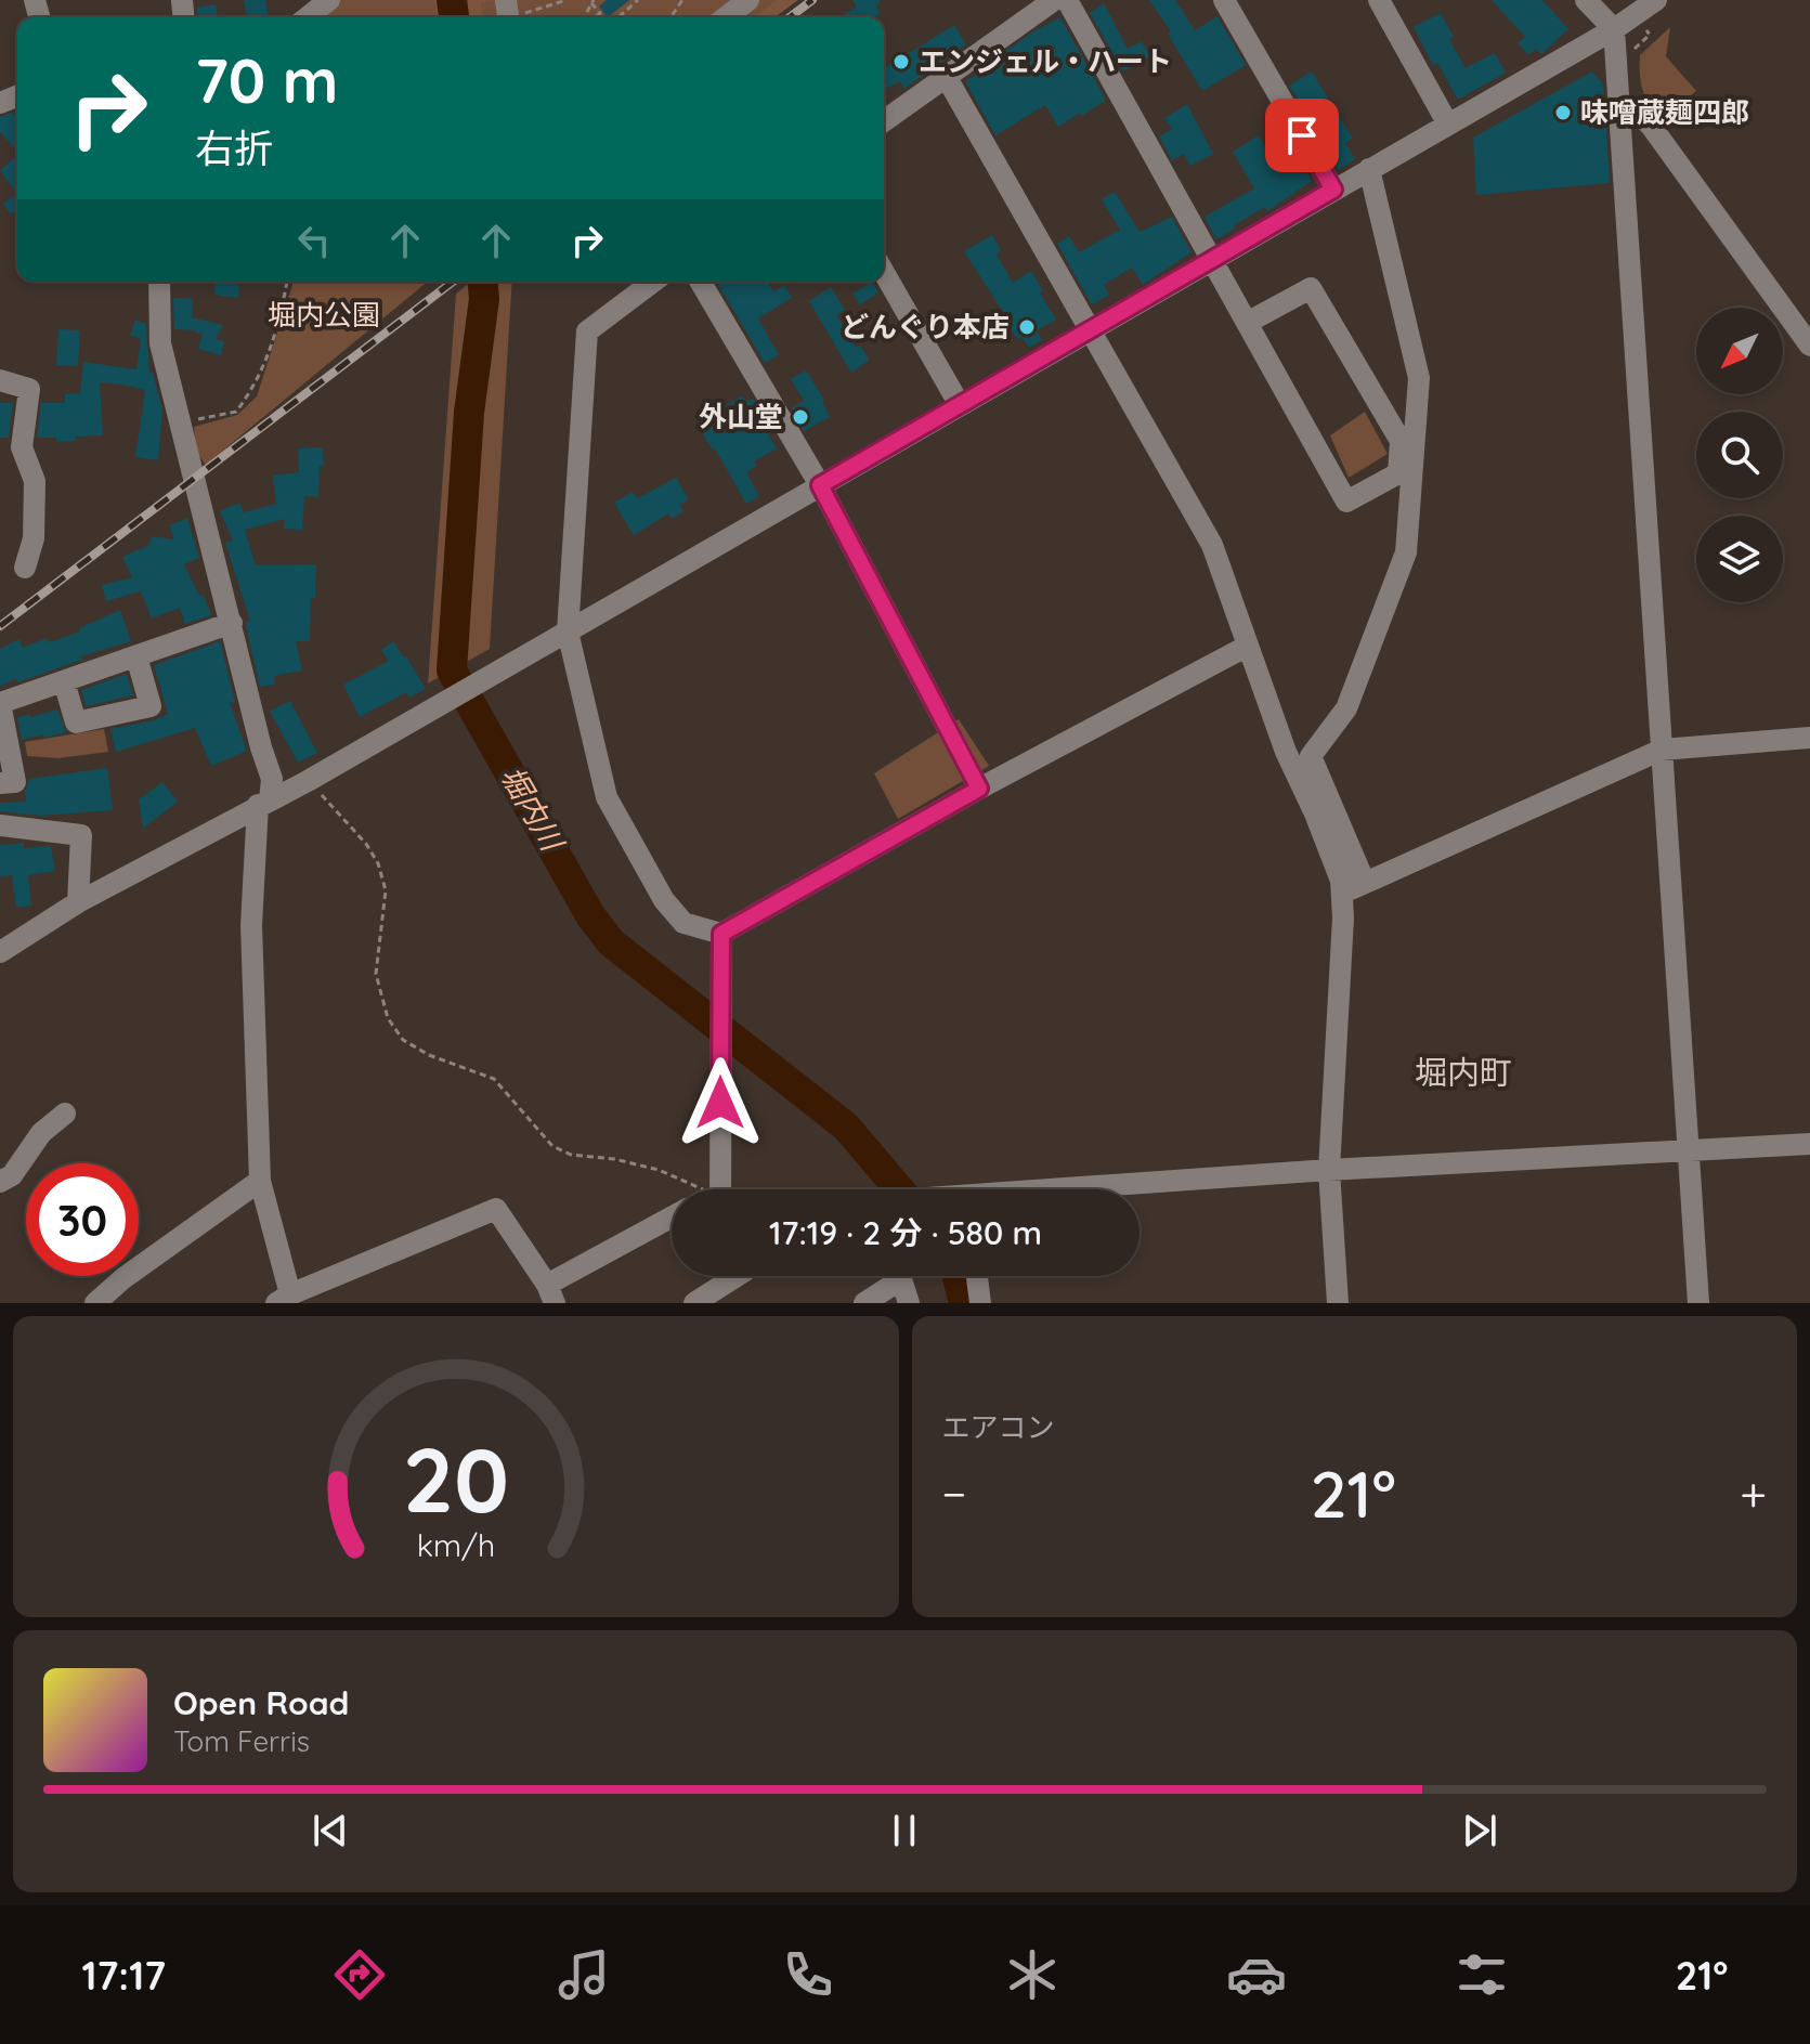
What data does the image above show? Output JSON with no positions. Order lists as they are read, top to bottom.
{
  "districts": ["堀内町"],
  "water": ["堀内川"],
  "parks": ["堀内公園"],
  "places": [
    "エンジェル・ハート",
    "味噌蔵麺四郎",
    "どんぐり本店",
    "外山堂"
  ],
  "north": "bottom left",
  "page": {
    "turn": ["70 m", "右折"],
    "limit": "30",
    "trip": "17:19 · 2 分 · 580 m",
    "tile": "エアコン",
    "heat": ["−", "21°", "+"],
    "song": ["Open Road", "Tom Ferris"],
    "tabs": ["17:17", "21°"],
    "gauge": ["20", "km/h"]
  }
}
